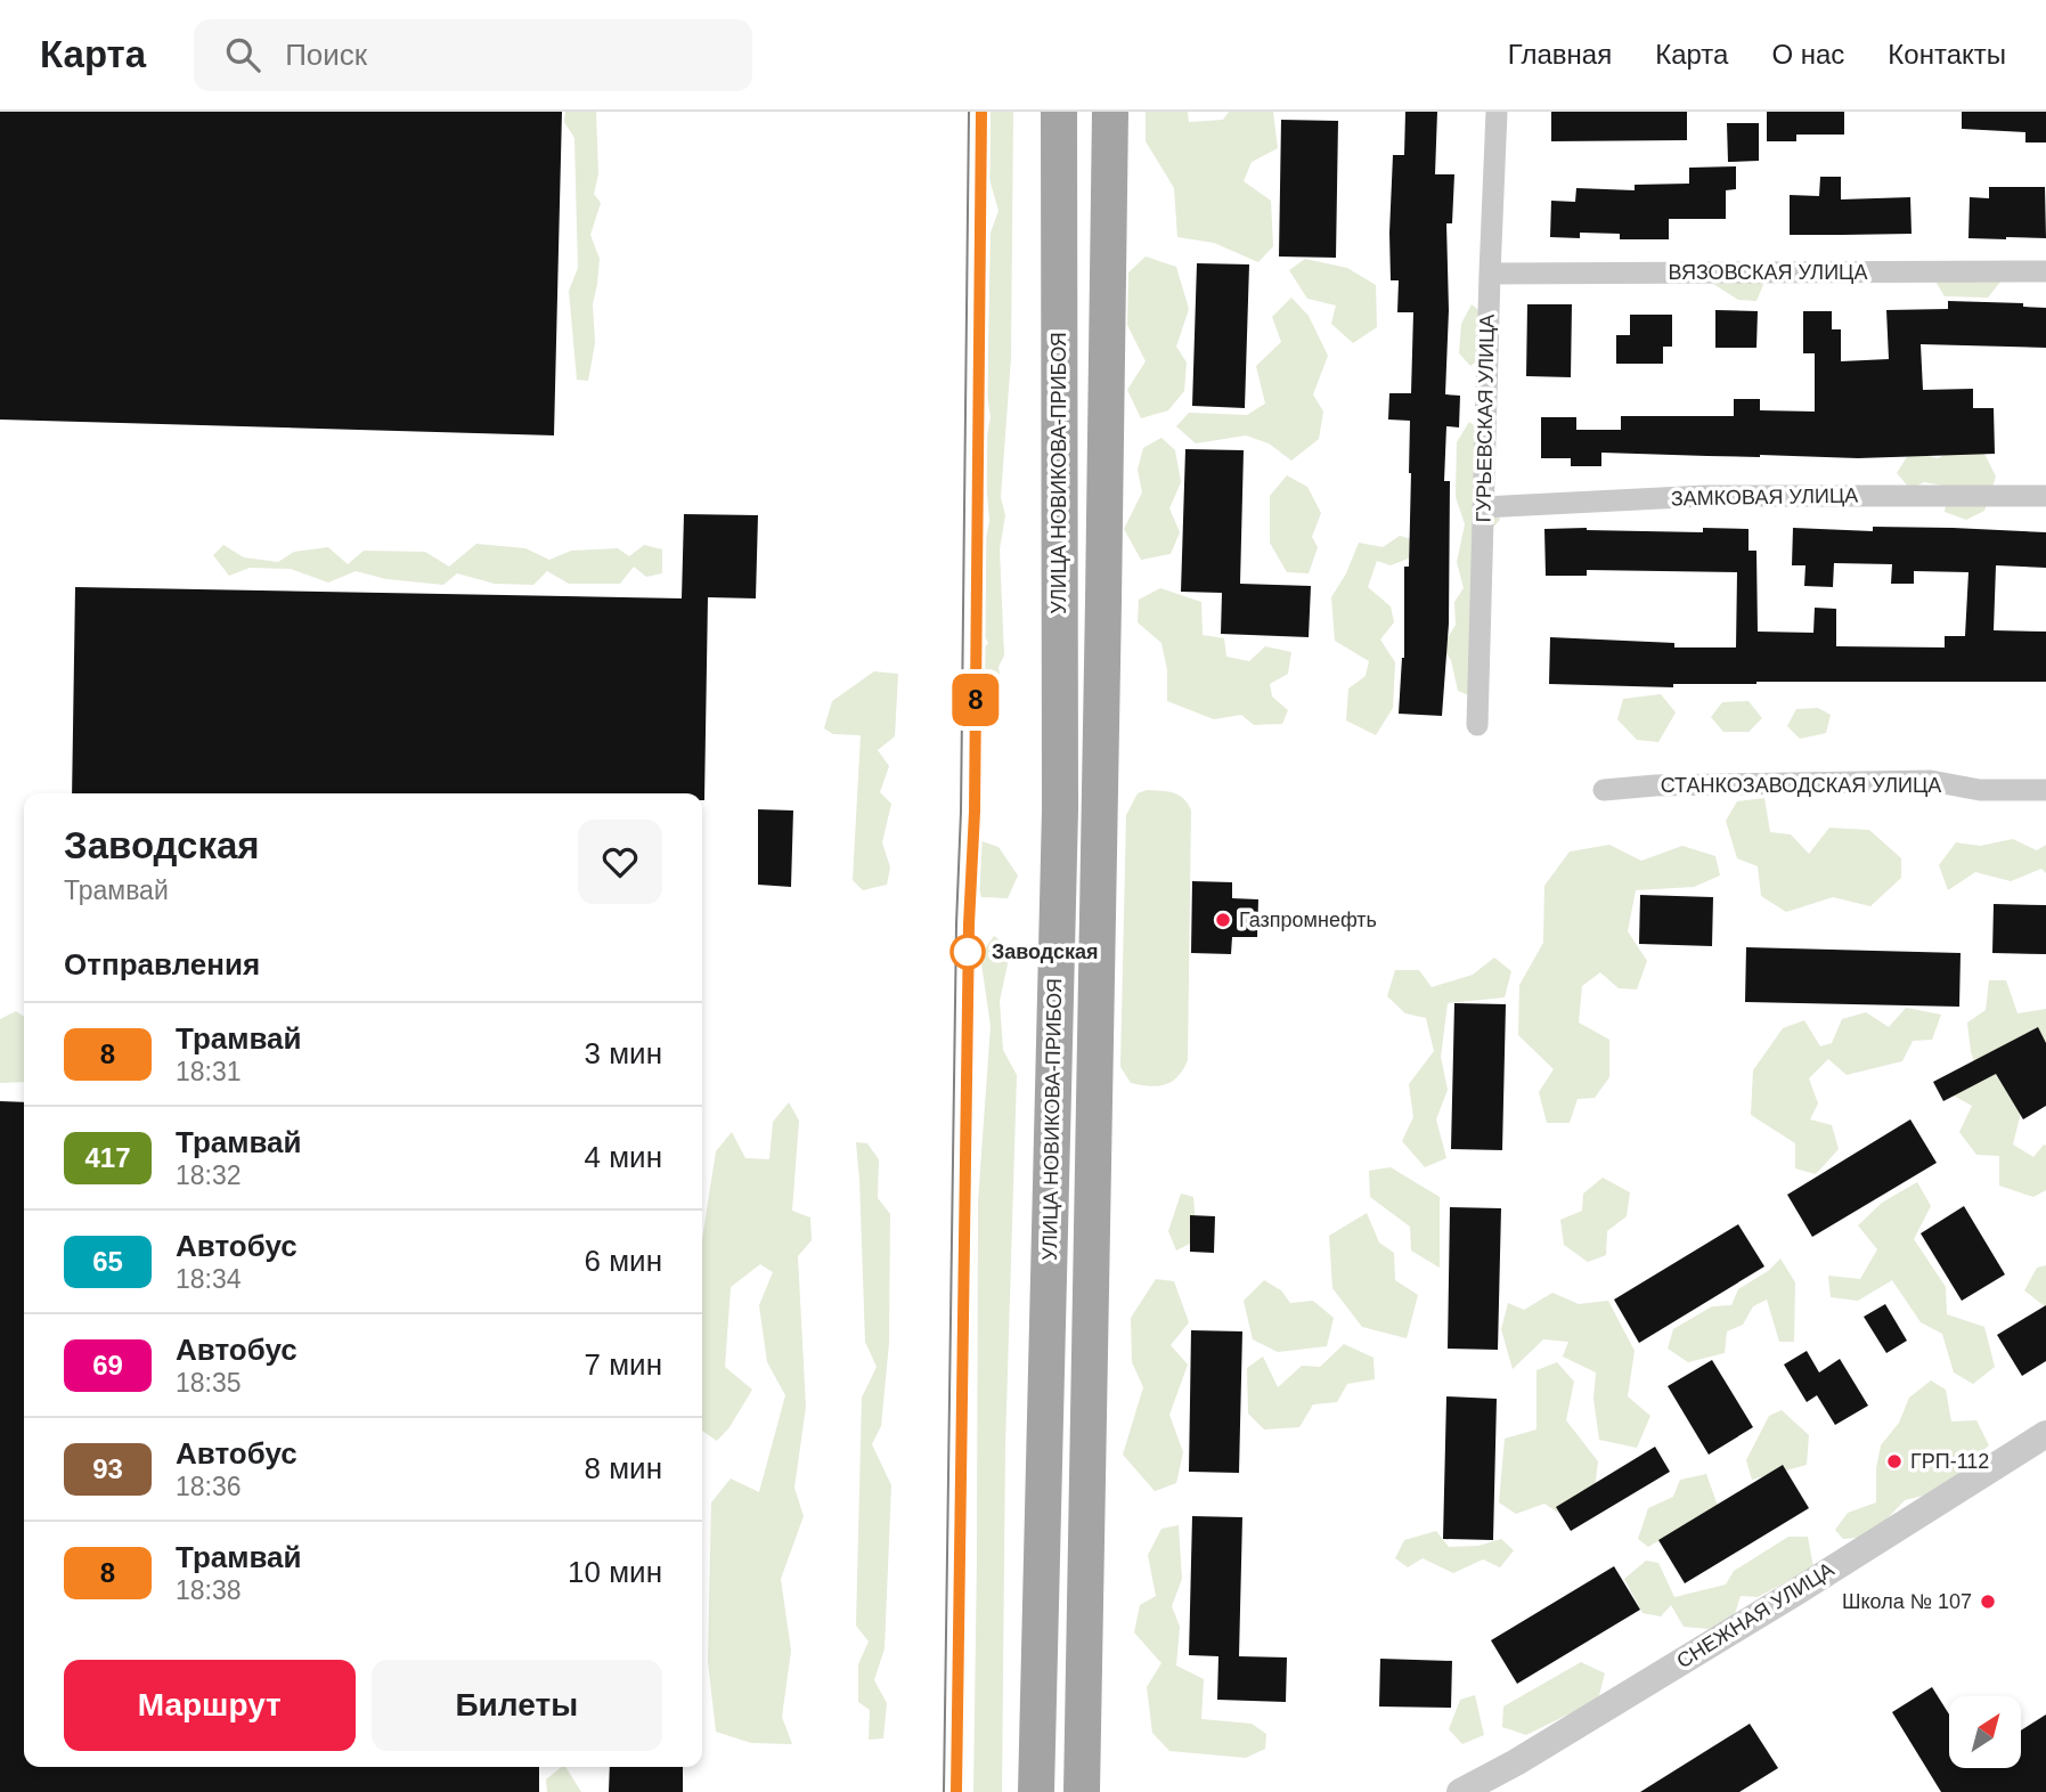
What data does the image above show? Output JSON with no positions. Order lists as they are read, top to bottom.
{
  "streets": {
    "main road": ["УЛИЦА НОВИКОВА-ПРИБОЯ"],
    "street": [
      "ВЯЗОВСКАЯ УЛИЦА",
      "ГУРЬЕВСКАЯ УЛИЦА",
      "ЗАМКОВАЯ УЛИЦА",
      "СТАНКОЗАВОДСКАЯ УЛИЦА",
      "СНЕЖНАЯ УЛИЦА"
    ]
  },
  "crossings": [
    ["ВЯЗОВСКАЯ УЛИЦА", "ГУРЬЕВСКАЯ УЛИЦА"],
    ["ГУРЬЕВСКАЯ УЛИЦА", "ЗАМКОВАЯ УЛИЦА"]
  ],
  "places": [
    "Газпромнефть",
    "Заводская",
    "ГРП-112",
    "Школа № 107"
  ],
  "lines": ["tram line 8"],
  "north": "top right",
  "page": {
    "header": "Карта",
    "search": "Поиск",
    "nav": [
      "Главная",
      "Карта",
      "О нас",
      "Контакты"
    ],
    "on_map": "8",
    "heading": [
      ["Заводская", "Трамвай"],
      "Отправления"
    ],
    "list": [
      {
        "mark": "8",
        "name": "Трамвай",
        "note": "18:31",
        "value": "3 мин"
      },
      {
        "mark": "417",
        "name": "Трамвай",
        "note": "18:32",
        "value": "4 мин"
      },
      {
        "mark": "65",
        "name": "Автобус",
        "note": "18:34",
        "value": "6 мин"
      },
      {
        "mark": "69",
        "name": "Автобус",
        "note": "18:35",
        "value": "7 мин"
      },
      {
        "mark": "93",
        "name": "Автобус",
        "note": "18:36",
        "value": "8 мин"
      },
      {
        "mark": "8",
        "name": "Трамвай",
        "note": "18:38",
        "value": "10 мин"
      }
    ],
    "buttons": ["Маршрут", "Билеты"]
  }
}
